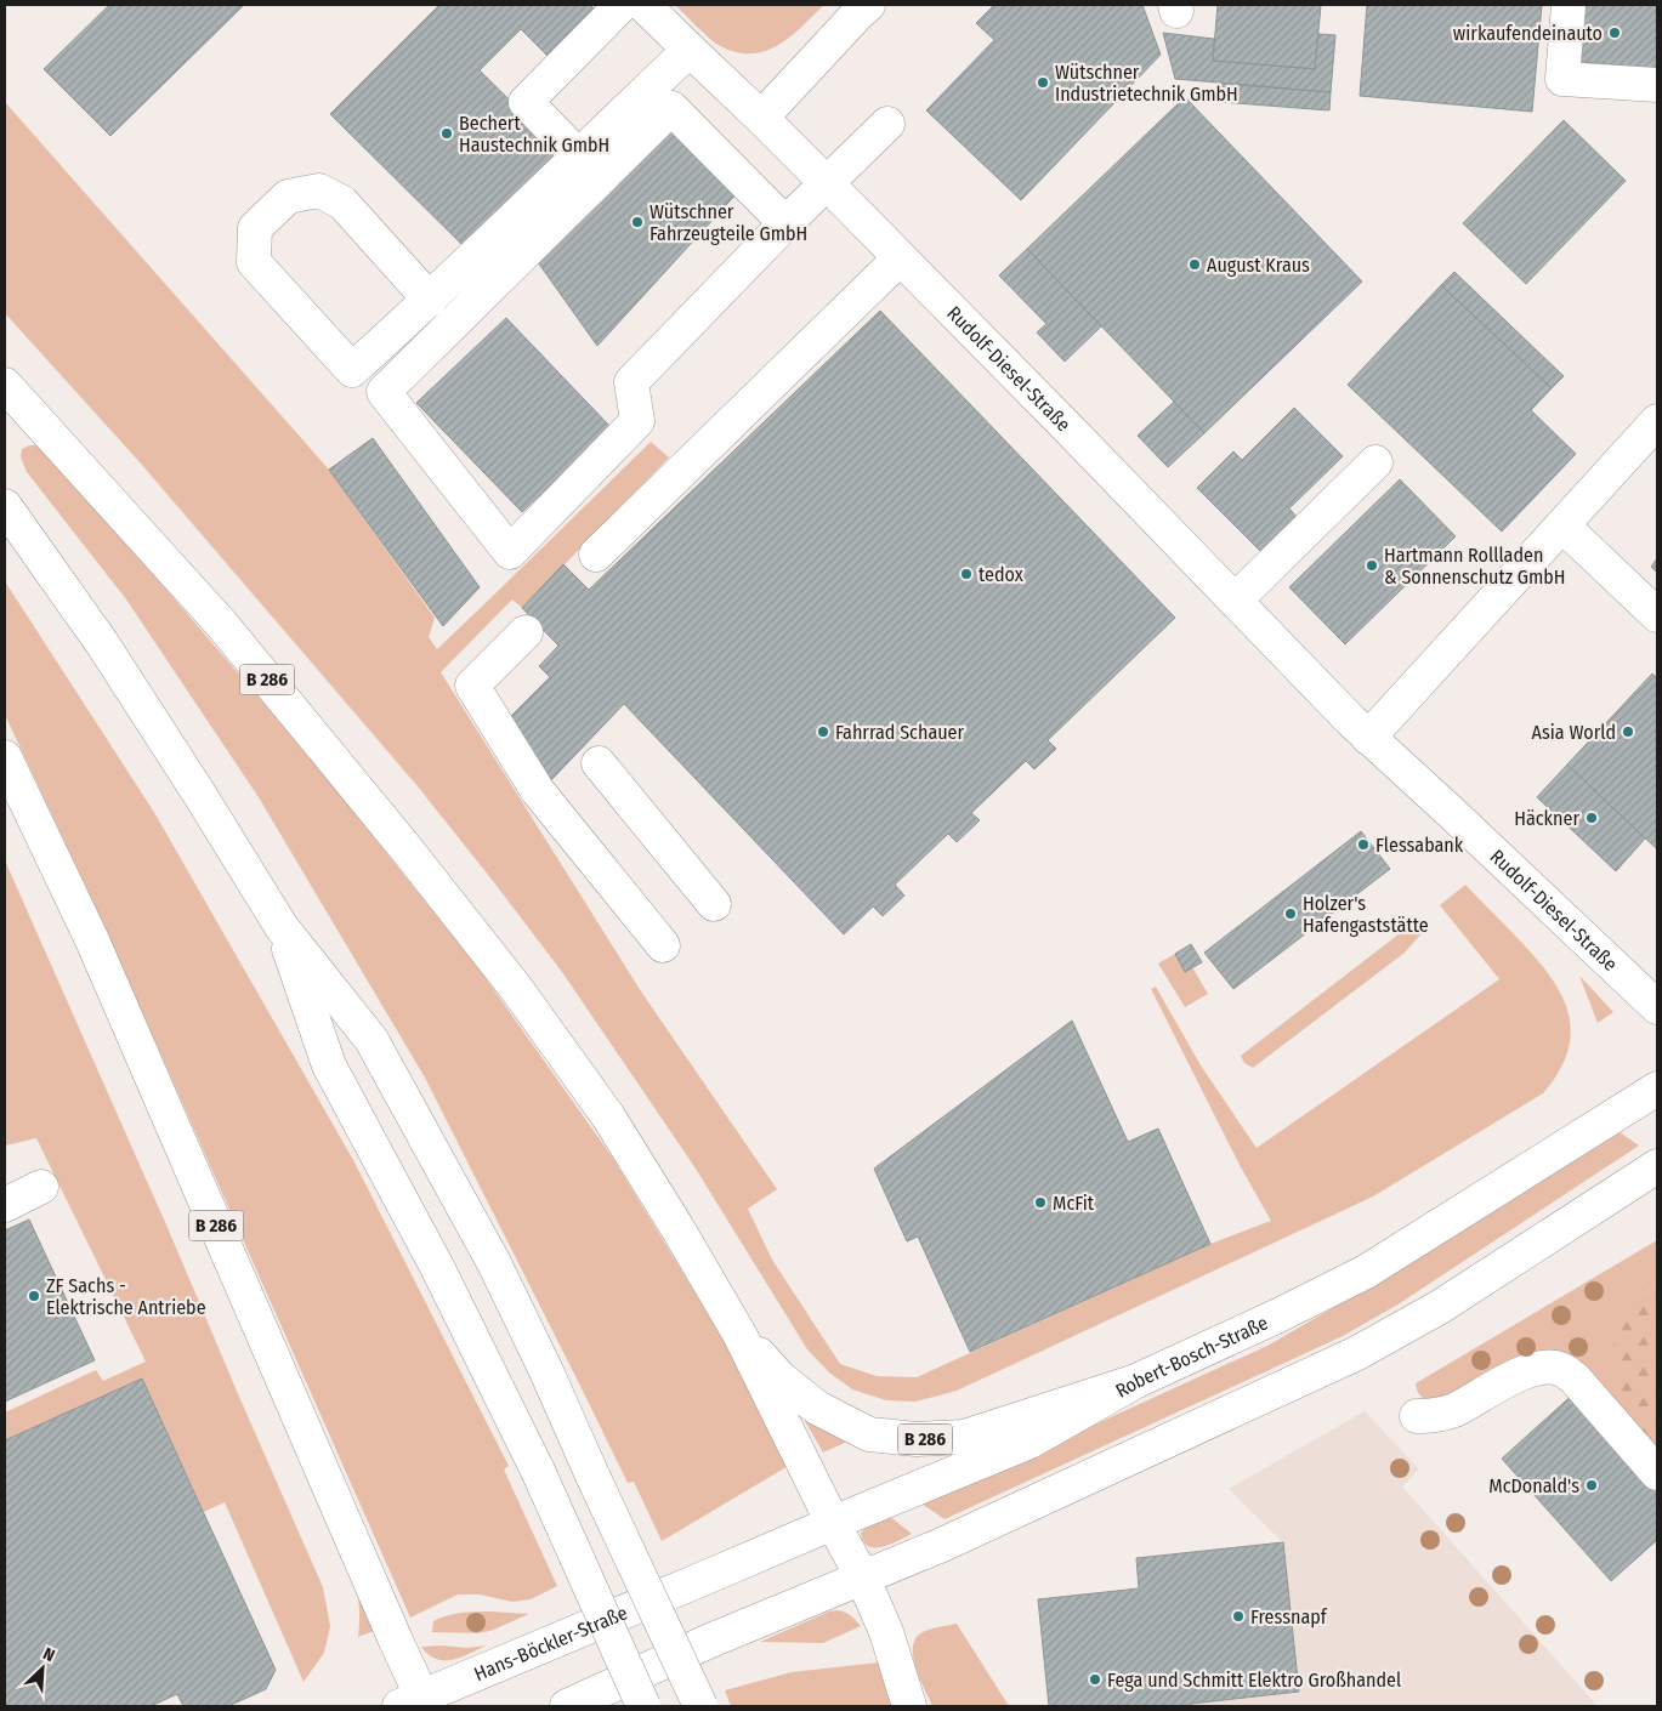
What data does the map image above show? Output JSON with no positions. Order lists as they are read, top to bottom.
{
  "streets": {
    "main road": [
      "Rudolf-Diesel-Straße",
      "B 286",
      "Robert-Bosch-Straße",
      "Hans-Böckler-Straße"
    ]
  },
  "crossings": [
    ["B 286", "Robert-Bosch-Straße"],
    ["B 286", "Hans-Böckler-Straße"],
    ["Robert-Bosch-Straße", "Hans-Böckler-Straße"]
  ],
  "places": [
    "wirkaufendeinauto",
    "Wütschner Industrietechnik GmbH",
    "Bechert Haustechnik GmbH",
    "Wütschner Fahrzeugteile GmbH",
    "August Kraus",
    "Hartmann Rollladen & Sonnenschutz GmbH",
    "tedox",
    "Fahrrad Schauer",
    "Asia World",
    "Häckner",
    "Flessabank",
    "Holzer's Hafengaststätte",
    "McFit",
    "ZF Sachs - Elektrische Antriebe",
    "McDonald's",
    "Fressnapf",
    "Fega und Schmitt Elektro Großhandel"
  ],
  "north": "top right"
}
